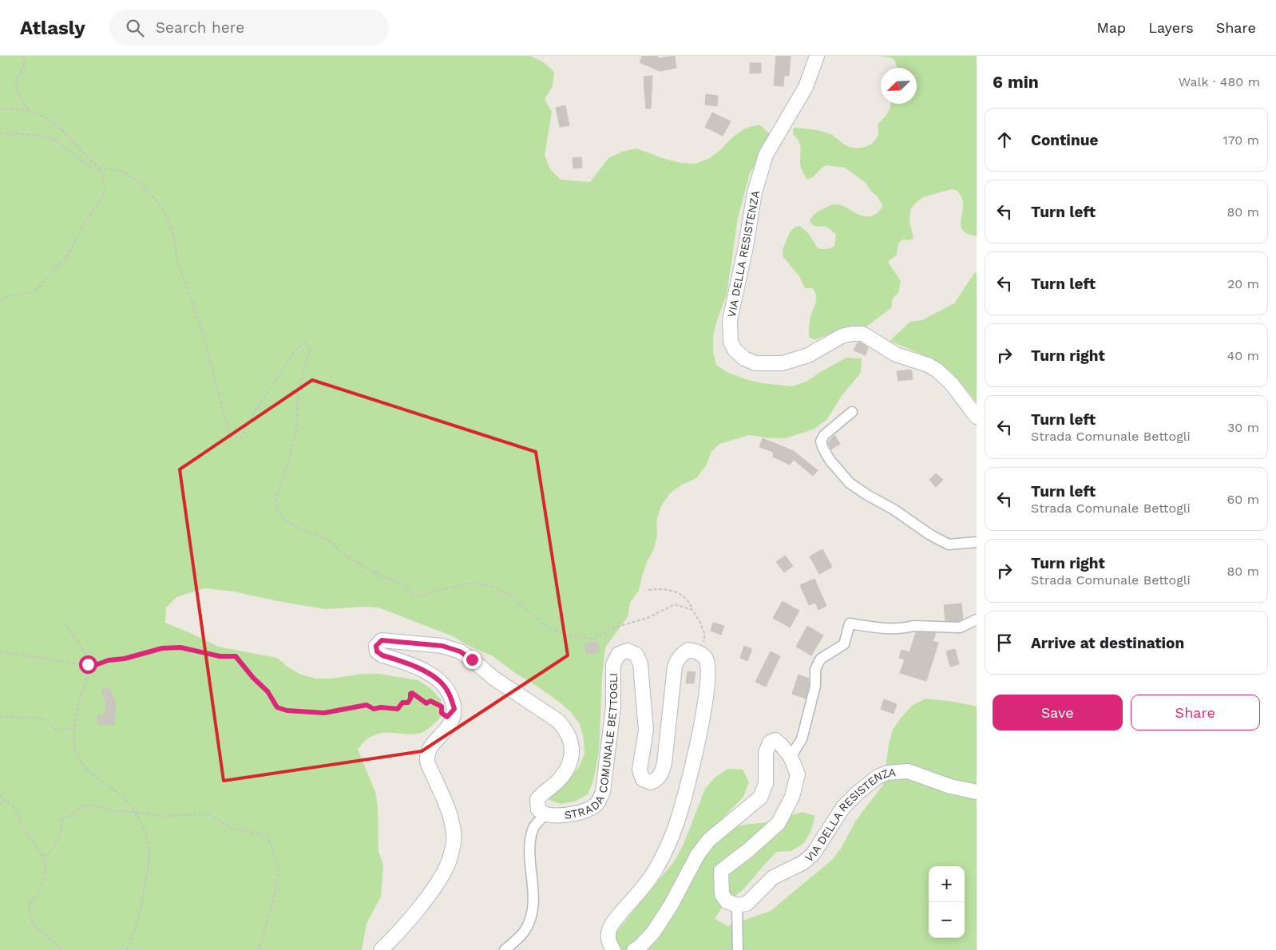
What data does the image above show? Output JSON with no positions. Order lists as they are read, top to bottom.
{
  "streets": {
    "street": ["VIA DELLA RESISTENZA", "STRADA COMUNALE BETTOGLI"]
  },
  "north": "bottom left",
  "page": {
    "header": "Atlasly",
    "search": "Search here",
    "nav": ["Map", "Layers", "Share"],
    "heading": ["6 min", "Walk · 480 m"],
    "list": [
      ["Continue", "170 m"],
      ["Turn left", "80 m"],
      ["Turn left", "20 m"],
      ["Turn right", "40 m"],
      ["Turn left", "Strada Comunale Bettogli", "30 m"],
      ["Turn left", "Strada Comunale Bettogli", "60 m"],
      ["Turn right", "Strada Comunale Bettogli", "80 m"],
      "Arrive at destination"
    ],
    "buttons": ["Save", "Share"],
    "map_buttons": ["+", "−"]
  }
}
